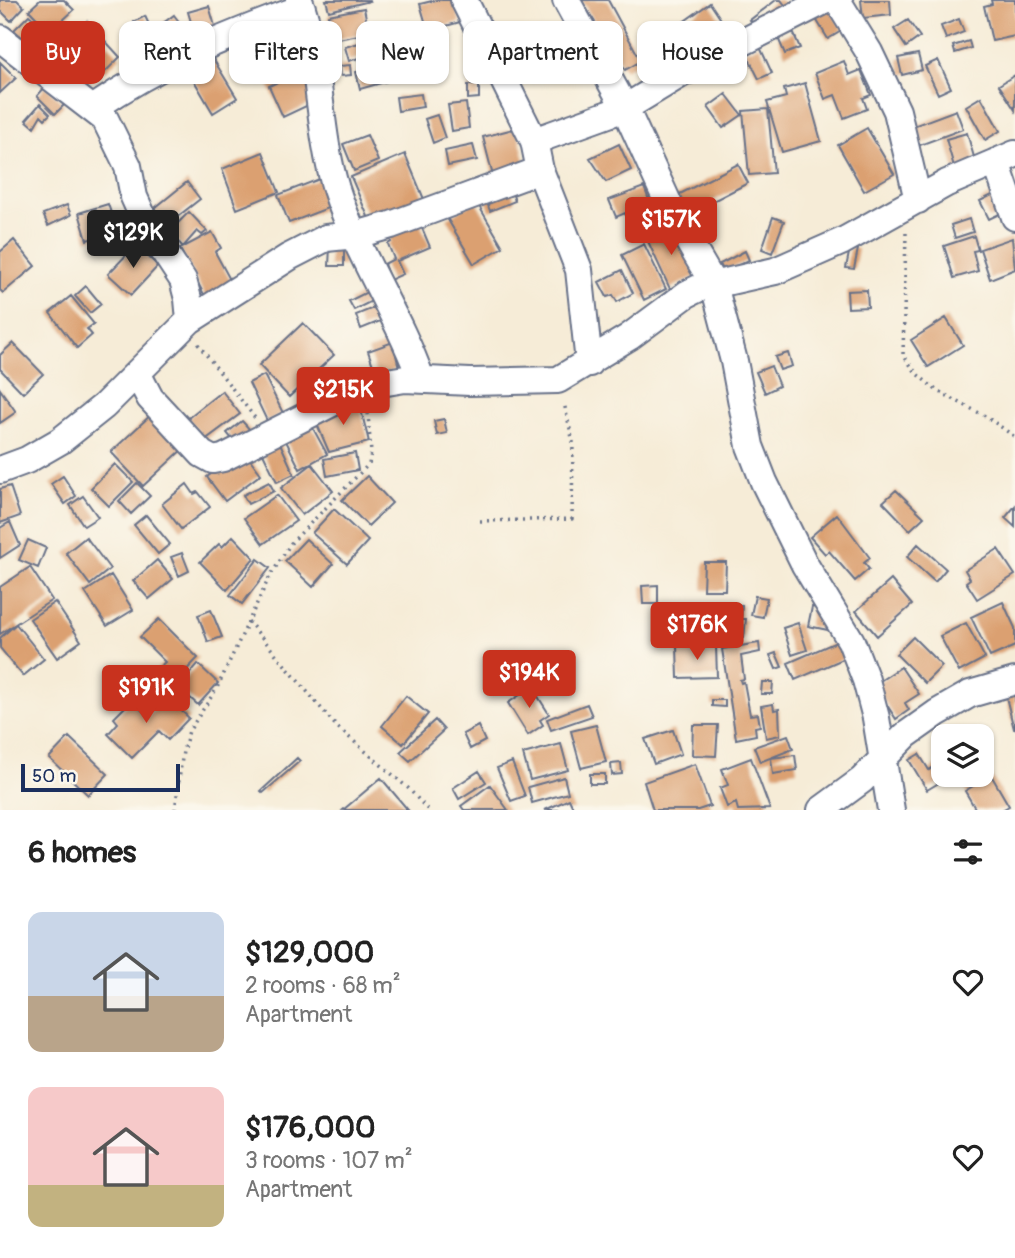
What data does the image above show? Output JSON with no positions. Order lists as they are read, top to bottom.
{
  "scale_bar": "50 m",
  "page": {
    "chip": [
      "Buy",
      "Rent",
      "Filters",
      "New",
      "Apartment",
      "House"
    ],
    "price": [
      "$157K",
      "$129K",
      "$215K",
      "$176K",
      "$194K",
      "$191K"
    ],
    "scale": "50 m",
    "heading": "6 homes",
    "list": [
      {
        "name": "$129,000",
        "note": "2 rooms · 68 m² · Apartment"
      },
      {
        "name": "$176,000",
        "note": "3 rooms · 107 m² · Apartment"
      }
    ]
  }
}
